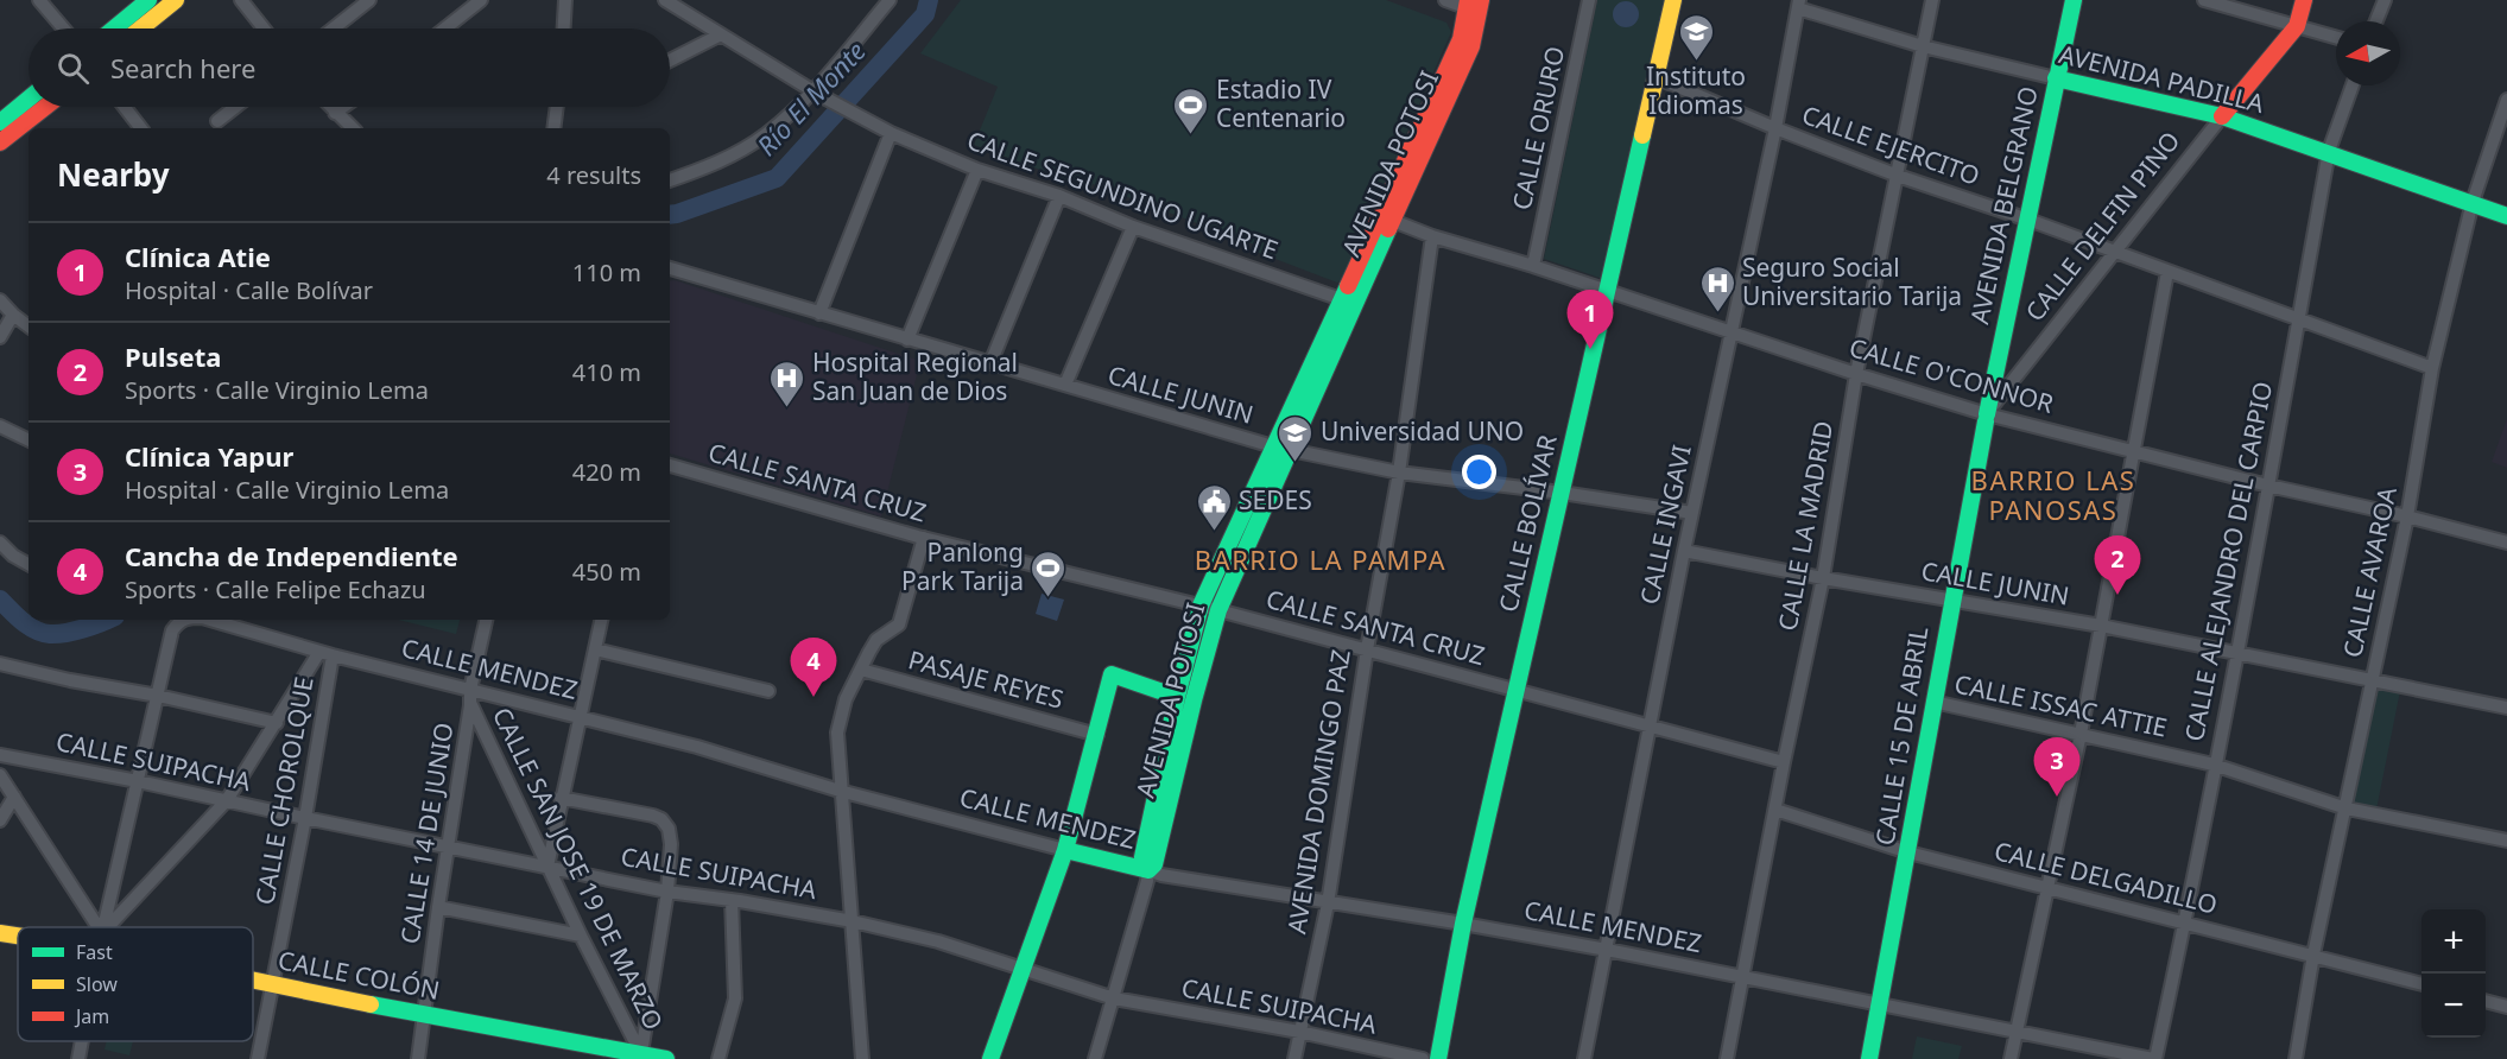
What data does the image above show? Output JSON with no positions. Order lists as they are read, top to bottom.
{
  "streets": {
    "main road": [
      "AVENIDA PADILLA",
      "AVENIDA POTOSI",
      "AVENIDA BELGRANO",
      "CALLE DELFIN PINO",
      "CALLE BOLÍVAR",
      "CALLE MENDEZ",
      "CALLE 15 DE ABRIL",
      "CALLE COLÓN"
    ],
    "street": [
      "CALLE ORURO",
      "CALLE EJERCITO",
      "CALLE SEGUNDINO UGARTE",
      "CALLE O'CONNOR",
      "CALLE JUNIN",
      "CALLE SANTA CRUZ",
      "CALLE INGAVI",
      "CALLE LA MADRID",
      "CALLE ALEJANDRO DEL CARPIO",
      "CALLE AVAROA",
      "PASAJE REYES",
      "CALLE ISSAC ATTIE",
      "CALLE SUIPACHA",
      "CALLE CHOROLQUE",
      "AVENIDA DOMINGO PAZ",
      "CALLE 14 DE JUNIO",
      "CALLE SAN JOSE 19 DE MARZO",
      "CALLE DELGADILLO"
    ]
  },
  "crossings": [
    ["AVENIDA PADILLA", "AVENIDA BELGRANO"],
    ["AVENIDA PADILLA", "CALLE DELFIN PINO"],
    ["AVENIDA PADILLA", "CALLE INGAVI"],
    ["AVENIDA PADILLA", "CALLE LA MADRID"],
    ["AVENIDA PADILLA", "CALLE ALEJANDRO DEL CARPIO"],
    ["AVENIDA PADILLA", "CALLE AVAROA"],
    ["CALLE ORURO", "CALLE O'CONNOR"],
    ["CALLE EJERCITO", "AVENIDA BELGRANO"],
    ["CALLE EJERCITO", "CALLE DELFIN PINO"],
    ["CALLE EJERCITO", "CALLE BOLÍVAR"],
    ["CALLE EJERCITO", "CALLE INGAVI"],
    ["CALLE EJERCITO", "CALLE LA MADRID"],
    ["CALLE EJERCITO", "CALLE ALEJANDRO DEL CARPIO"],
    ["CALLE EJERCITO", "CALLE AVAROA"],
    ["AVENIDA POTOSI", "CALLE SEGUNDINO UGARTE"],
    ["AVENIDA POTOSI", "CALLE O'CONNOR"],
    ["AVENIDA POTOSI", "CALLE JUNIN"],
    ["AVENIDA POTOSI", "CALLE SANTA CRUZ"],
    ["AVENIDA POTOSI", "CALLE MENDEZ"],
    ["AVENIDA BELGRANO", "CALLE DELFIN PINO"],
    ["AVENIDA BELGRANO", "CALLE O'CONNOR"],
    ["AVENIDA BELGRANO", "CALLE 15 DE ABRIL"],
    ["CALLE DELFIN PINO", "CALLE O'CONNOR"],
    ["CALLE DELFIN PINO", "CALLE 15 DE ABRIL"],
    ["CALLE O'CONNOR", "CALLE BOLÍVAR"],
    ["CALLE O'CONNOR", "CALLE INGAVI"],
    ["CALLE O'CONNOR", "CALLE LA MADRID"],
    ["CALLE O'CONNOR", "CALLE ALEJANDRO DEL CARPIO"],
    ["CALLE O'CONNOR", "CALLE AVAROA"],
    ["CALLE O'CONNOR", "CALLE 15 DE ABRIL"],
    ["CALLE O'CONNOR", "AVENIDA DOMINGO PAZ"],
    ["CALLE JUNIN", "CALLE BOLÍVAR"],
    ["CALLE JUNIN", "CALLE INGAVI"],
    ["CALLE JUNIN", "CALLE LA MADRID"],
    ["CALLE JUNIN", "CALLE ALEJANDRO DEL CARPIO"],
    ["CALLE JUNIN", "CALLE AVAROA"],
    ["CALLE JUNIN", "CALLE 15 DE ABRIL"],
    ["CALLE JUNIN", "AVENIDA DOMINGO PAZ"],
    ["CALLE SANTA CRUZ", "CALLE BOLÍVAR"],
    ["CALLE SANTA CRUZ", "CALLE INGAVI"],
    ["CALLE SANTA CRUZ", "CALLE LA MADRID"],
    ["CALLE SANTA CRUZ", "AVENIDA DOMINGO PAZ"],
    ["CALLE BOLÍVAR", "CALLE MENDEZ"],
    ["CALLE INGAVI", "CALLE MENDEZ"],
    ["CALLE LA MADRID", "CALLE MENDEZ"],
    ["CALLE LA MADRID", "CALLE DELGADILLO"],
    ["CALLE ALEJANDRO DEL CARPIO", "CALLE MENDEZ"],
    ["CALLE ALEJANDRO DEL CARPIO", "CALLE ISSAC ATTIE"],
    ["CALLE ALEJANDRO DEL CARPIO", "CALLE DELGADILLO"],
    ["CALLE AVAROA", "CALLE ISSAC ATTIE"],
    ["CALLE AVAROA", "CALLE DELGADILLO"],
    ["CALLE MENDEZ", "CALLE 15 DE ABRIL"],
    ["CALLE MENDEZ", "CALLE CHOROLQUE"],
    ["CALLE MENDEZ", "AVENIDA DOMINGO PAZ"],
    ["CALLE MENDEZ", "CALLE 14 DE JUNIO"],
    ["CALLE ISSAC ATTIE", "CALLE 15 DE ABRIL"],
    ["CALLE 15 DE ABRIL", "CALLE DELGADILLO"],
    ["CALLE SUIPACHA", "CALLE CHOROLQUE"],
    ["CALLE SUIPACHA", "AVENIDA DOMINGO PAZ"],
    ["CALLE SUIPACHA", "CALLE 14 DE JUNIO"],
    ["CALLE SUIPACHA", "CALLE SAN JOSE 19 DE MARZO"],
    ["CALLE CHOROLQUE", "CALLE COLÓN"],
    ["CALLE 14 DE JUNIO", "CALLE SAN JOSE 19 DE MARZO"],
    ["CALLE 14 DE JUNIO", "CALLE COLÓN"],
    ["CALLE SAN JOSE 19 DE MARZO", "CALLE COLÓN"]
  ],
  "districts": ["BARRIO LAS PANOSAS", "BARRIO LA PAMPA"],
  "water": ["Río El Monte"],
  "places": {
    "school or university": ["Instituto Idiomas", "Universidad UNO"],
    "sports": ["Estadio IV Centenario", "Panlong Park Tarija"],
    "hospital": ["Seguro Social Universitario Tarija", "Hospital Regional San Juan de Dios"],
    "public building": ["SEDES"]
  },
  "legend": ["Fast", "Slow", "Jam"],
  "north": "left",
  "page": {
    "search": "Search here",
    "heading": ["Nearby", "4 results"],
    "list": [
      {
        "mark": "1",
        "name": "Clínica Atie",
        "note": "Hospital · Calle Bolívar",
        "value": "110 m"
      },
      {
        "mark": "2",
        "name": "Pulseta",
        "note": "Sports · Calle Virginio Lema",
        "value": "410 m"
      },
      {
        "mark": "3",
        "name": "Clínica Yapur",
        "note": "Hospital · Calle Virginio Lema",
        "value": "420 m"
      },
      {
        "mark": "4",
        "name": "Cancha de Independiente",
        "note": "Sports · Calle Felipe Echazu",
        "value": "450 m"
      }
    ],
    "pins": [
      "1",
      "2",
      "4",
      "3"
    ],
    "map_buttons": ["+", "−"]
  }
}
